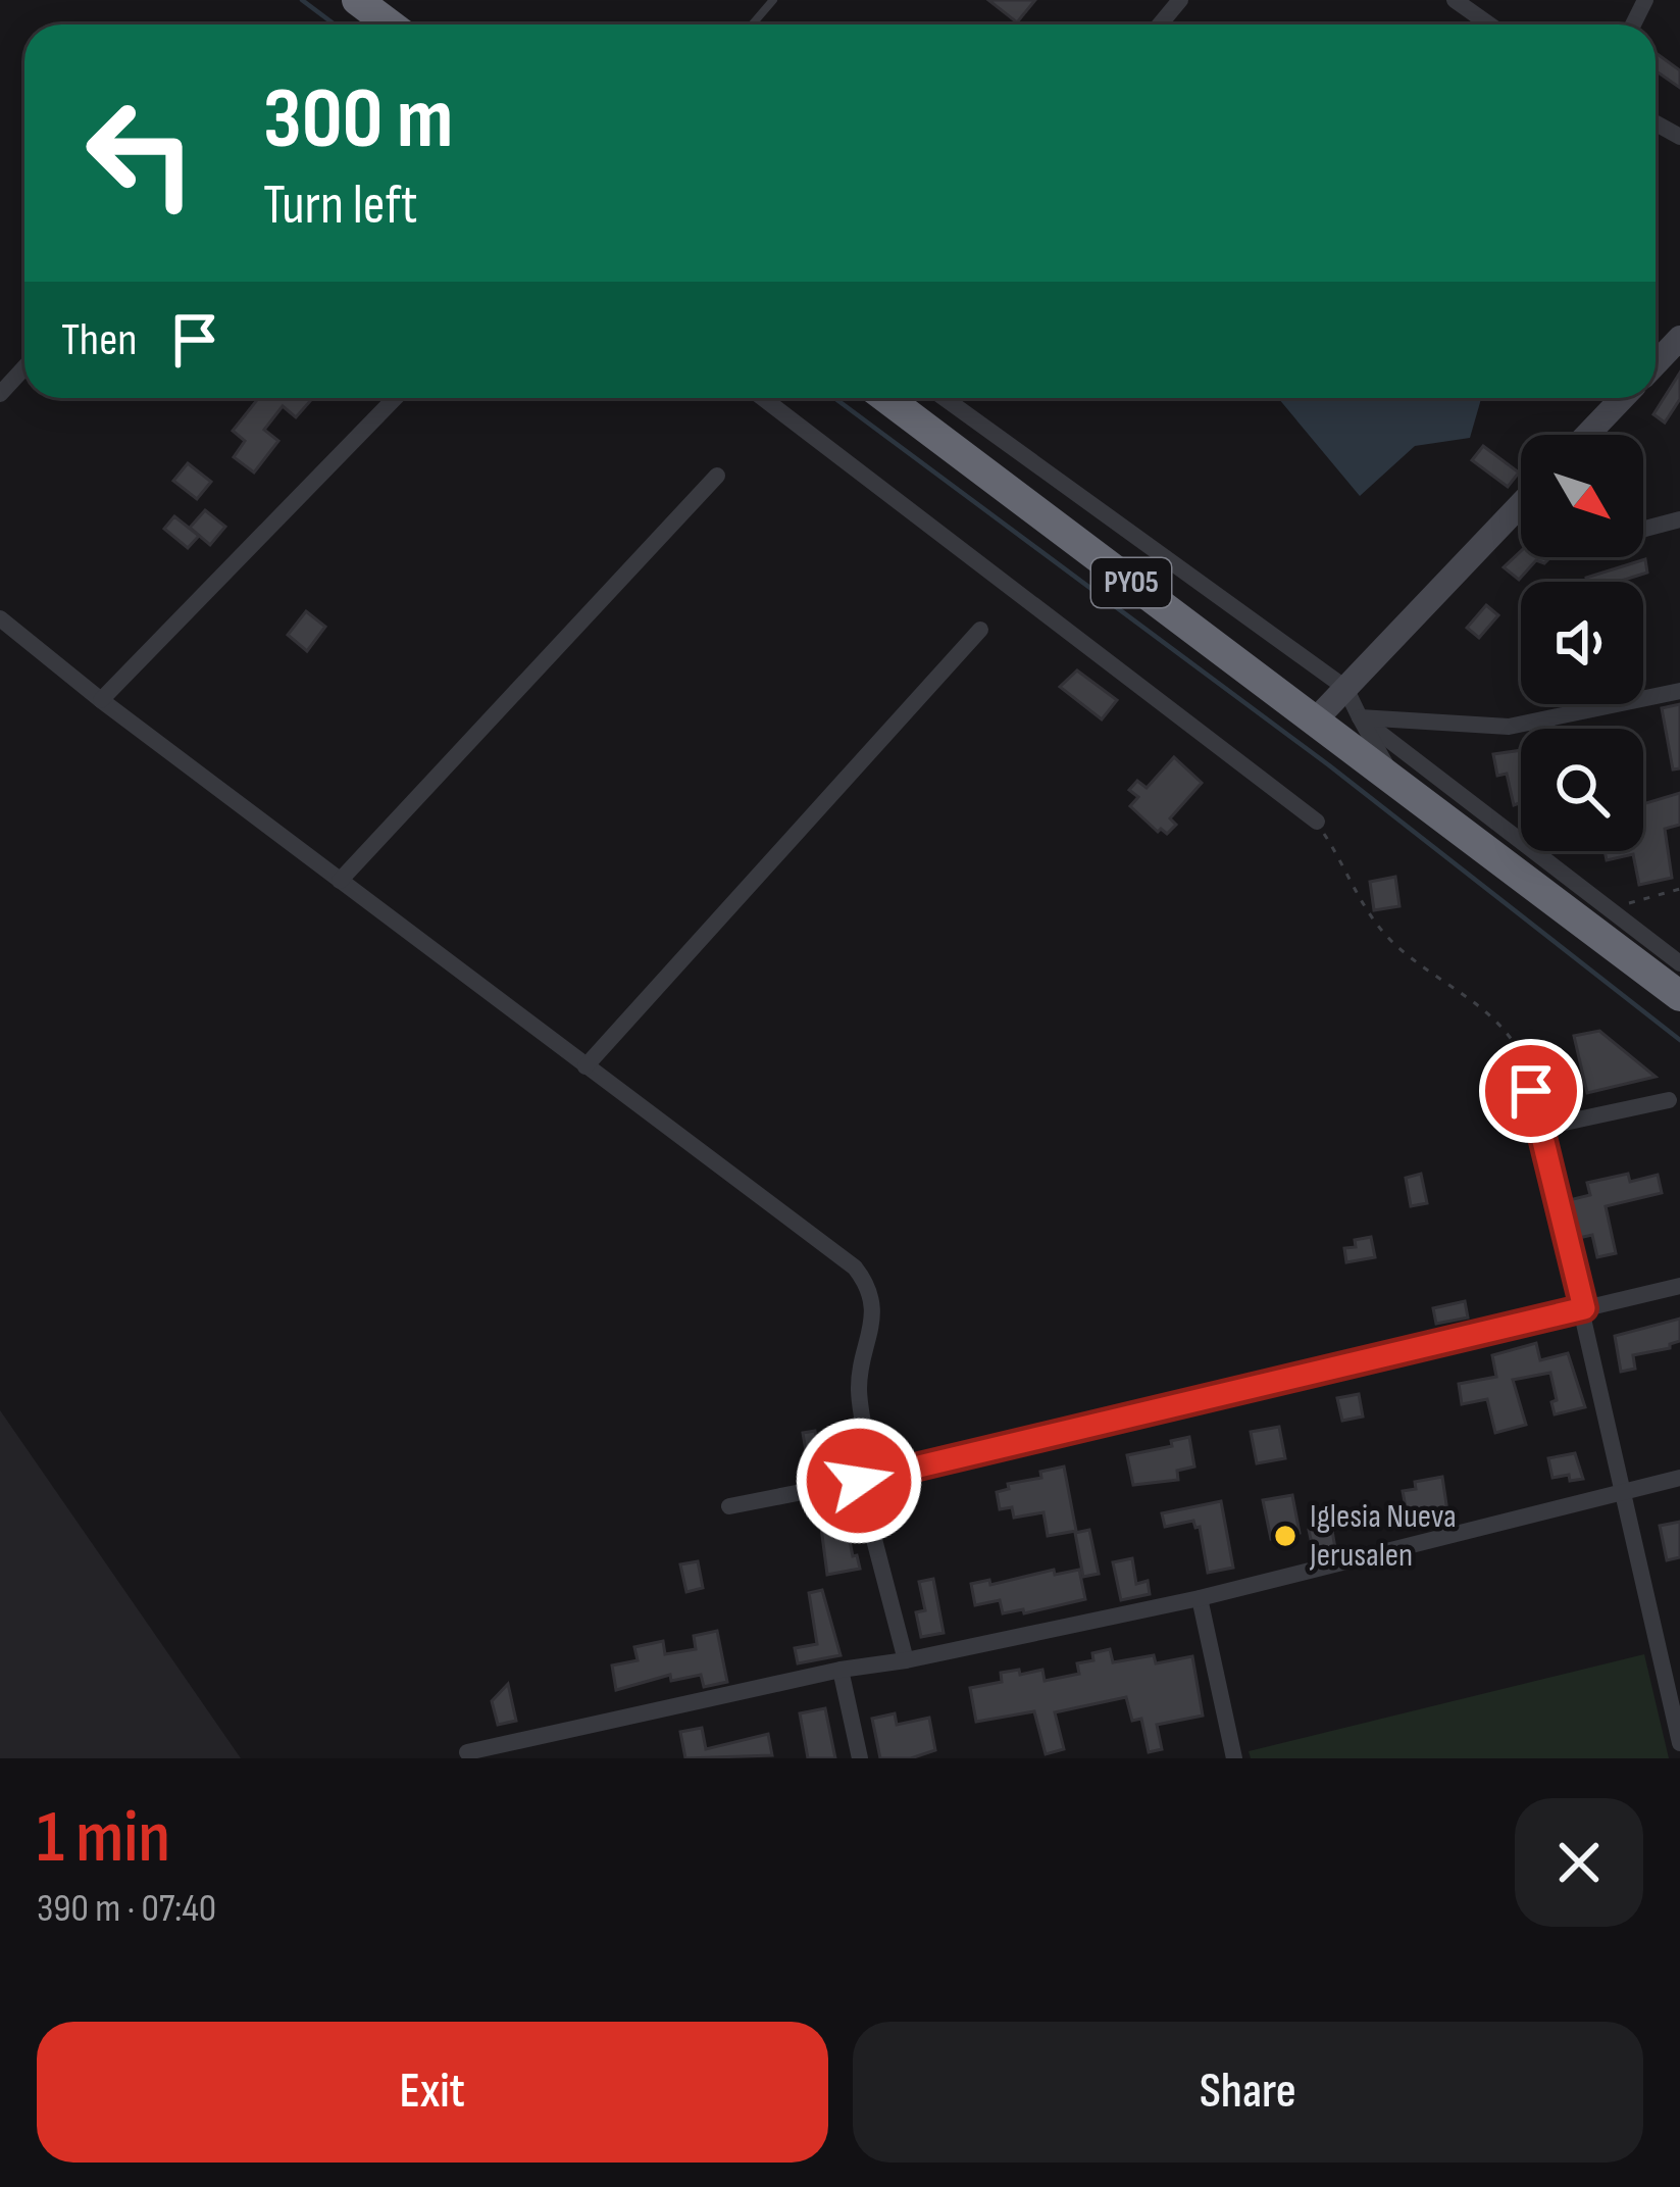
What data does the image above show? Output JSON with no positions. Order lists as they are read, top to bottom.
{
  "streets": {
    "highway": ["PY05"]
  },
  "places": ["Iglesia Nueva Jerusalen"],
  "north": "bottom right",
  "page": {
    "turn": ["300 m", "Turn left"],
    "then": "Then",
    "heading": ["1 min", "390 m · 07:40"],
    "buttons": ["Exit", "Share"]
  }
}
